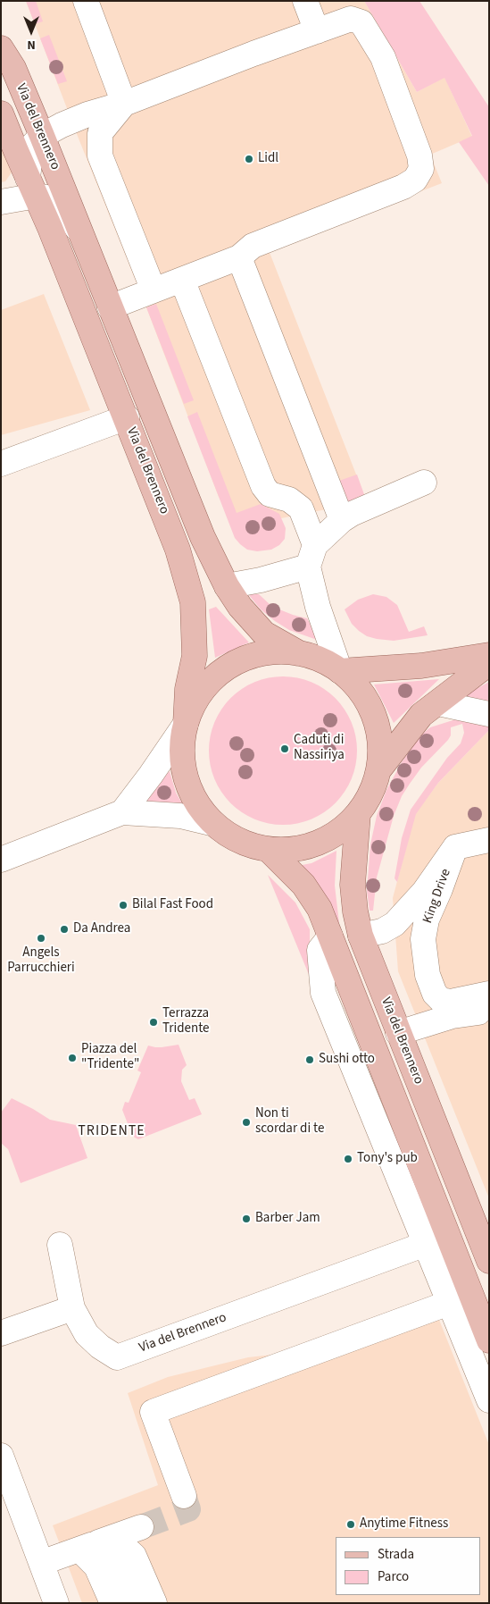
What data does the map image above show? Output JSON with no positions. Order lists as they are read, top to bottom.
{
  "streets": {
    "main road": ["Via del Brennero"],
    "street": ["King Drive"]
  },
  "districts": ["TRIDENTE"],
  "places": [
    "Lidl",
    "Caduti di Nassiriya",
    "Bilal Fast Food",
    "Da Andrea",
    "Angels Parrucchieri",
    "Terrazza Tridente",
    "Piazza del \"Tridente\"",
    "Sushi otto",
    "Non ti scordar di te",
    "Tony's pub",
    "Barber Jam",
    "Anytime Fitness"
  ],
  "legend": ["Strada", "Parco"],
  "north": "bottom"
}
